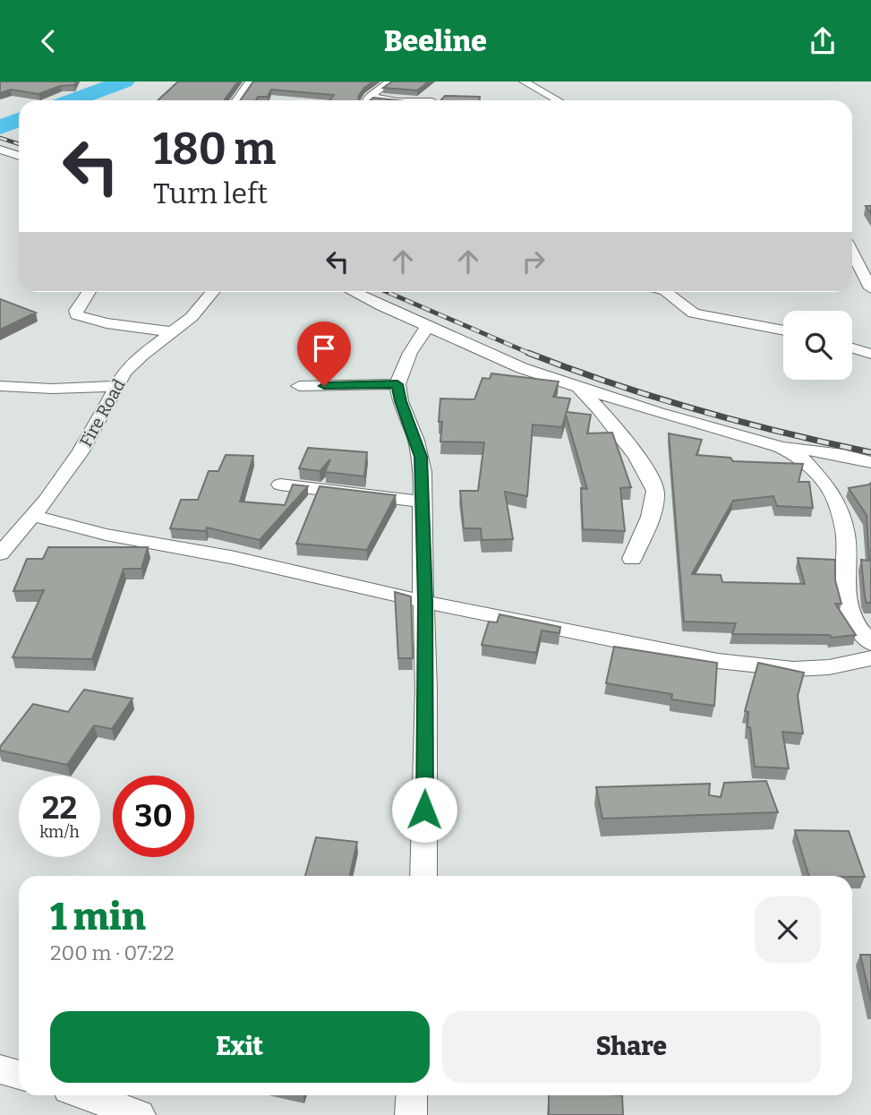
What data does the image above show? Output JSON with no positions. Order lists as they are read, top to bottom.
{
  "streets": {
    "street": ["Fire Road"]
  },
  "page": {
    "header": "Beeline",
    "turn": ["180 m", "Turn left"],
    "speed": "22 km/h",
    "limit": "30",
    "heading": ["1 min", "200 m · 07:22"],
    "buttons": ["Exit", "Share"]
  }
}
